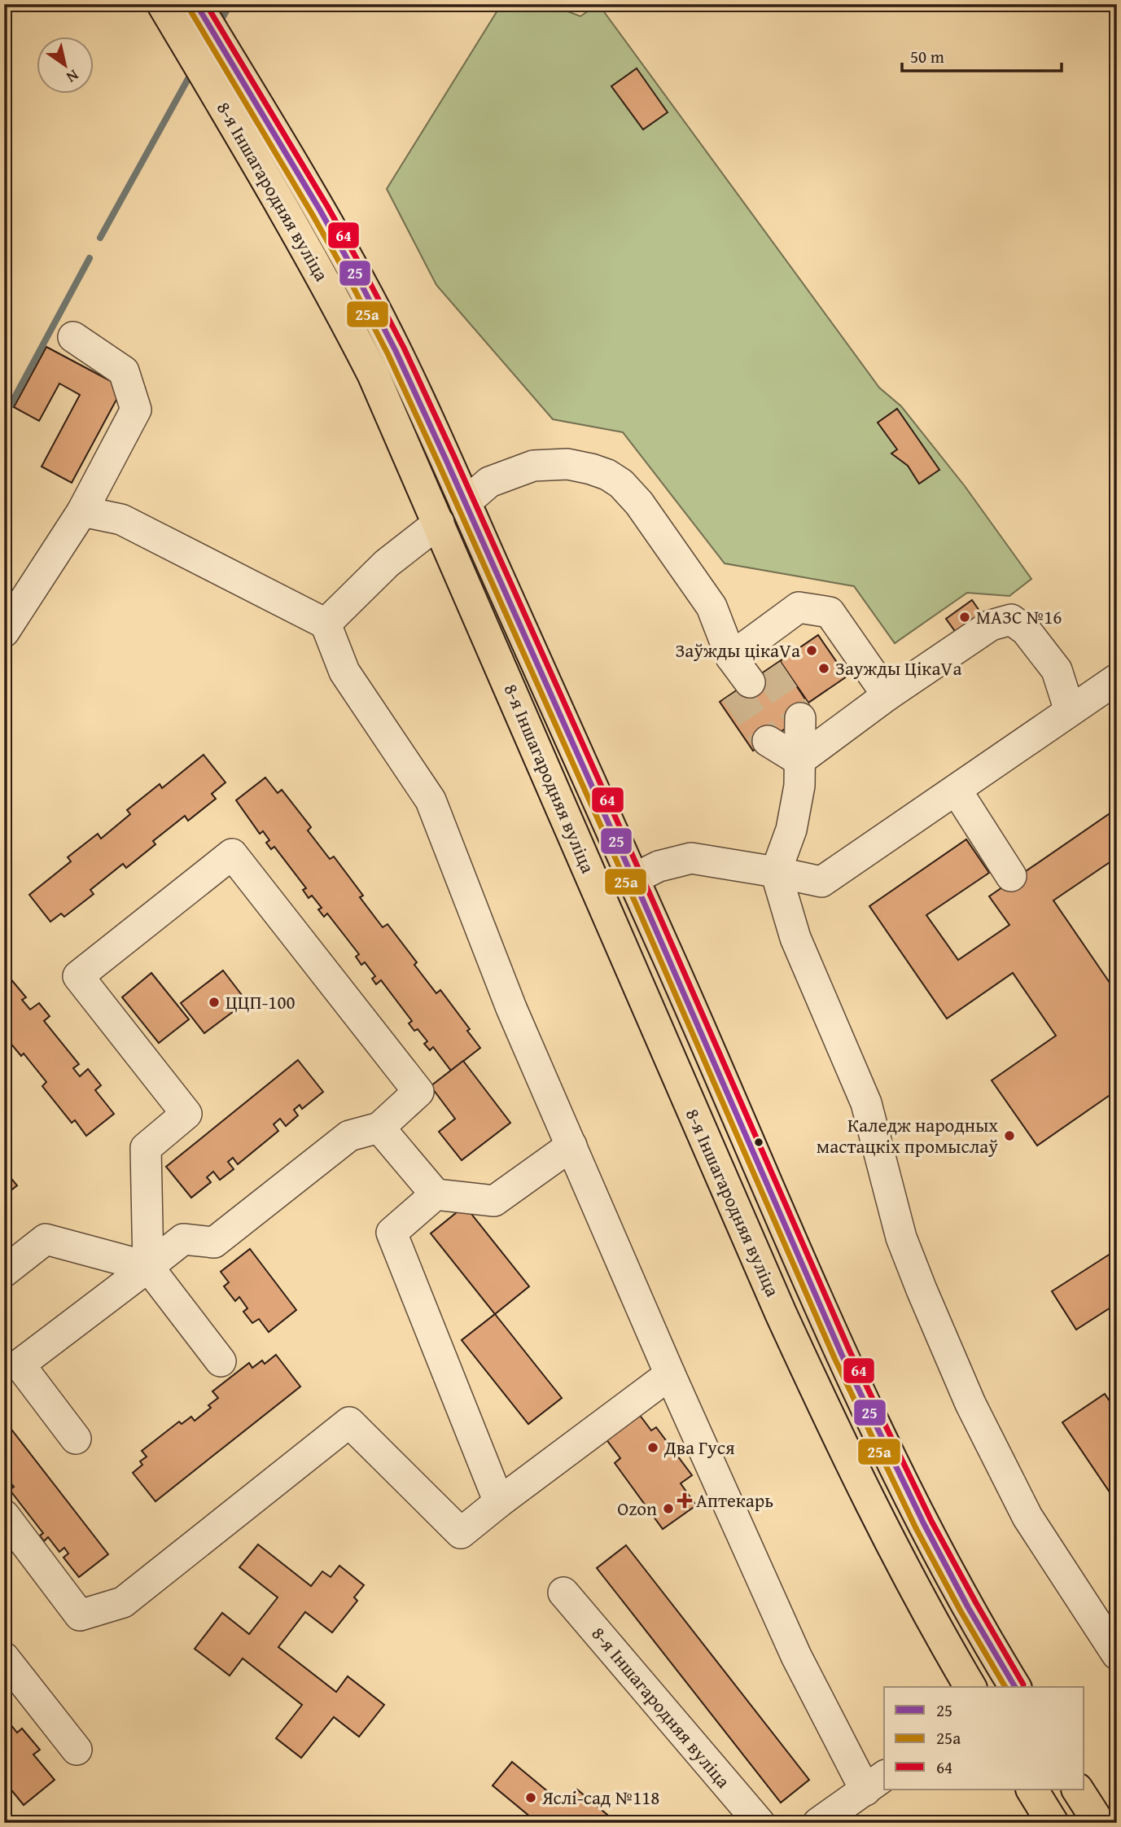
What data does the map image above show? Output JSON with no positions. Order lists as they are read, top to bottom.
{
  "streets": {
    "main road": ["8-я Іншагародняя вуліца"]
  },
  "places": {
    "other": [
      "МАЗС №16",
      "Заўжды цікаVа",
      "Заужды ЦікаVа",
      "ЦЦП-100",
      "Каледж народных мастацкіх промыслаў",
      "Два Гуся",
      "Ozon",
      "Яслі-сад №118"
    ],
    "health": ["Аптекарь"]
  },
  "lines": ["transit line 25", "transit line 64", "transit line 25а"],
  "legend": ["25", "25а", "64"],
  "scale_bar": "50 m",
  "north": "bottom right"
}
